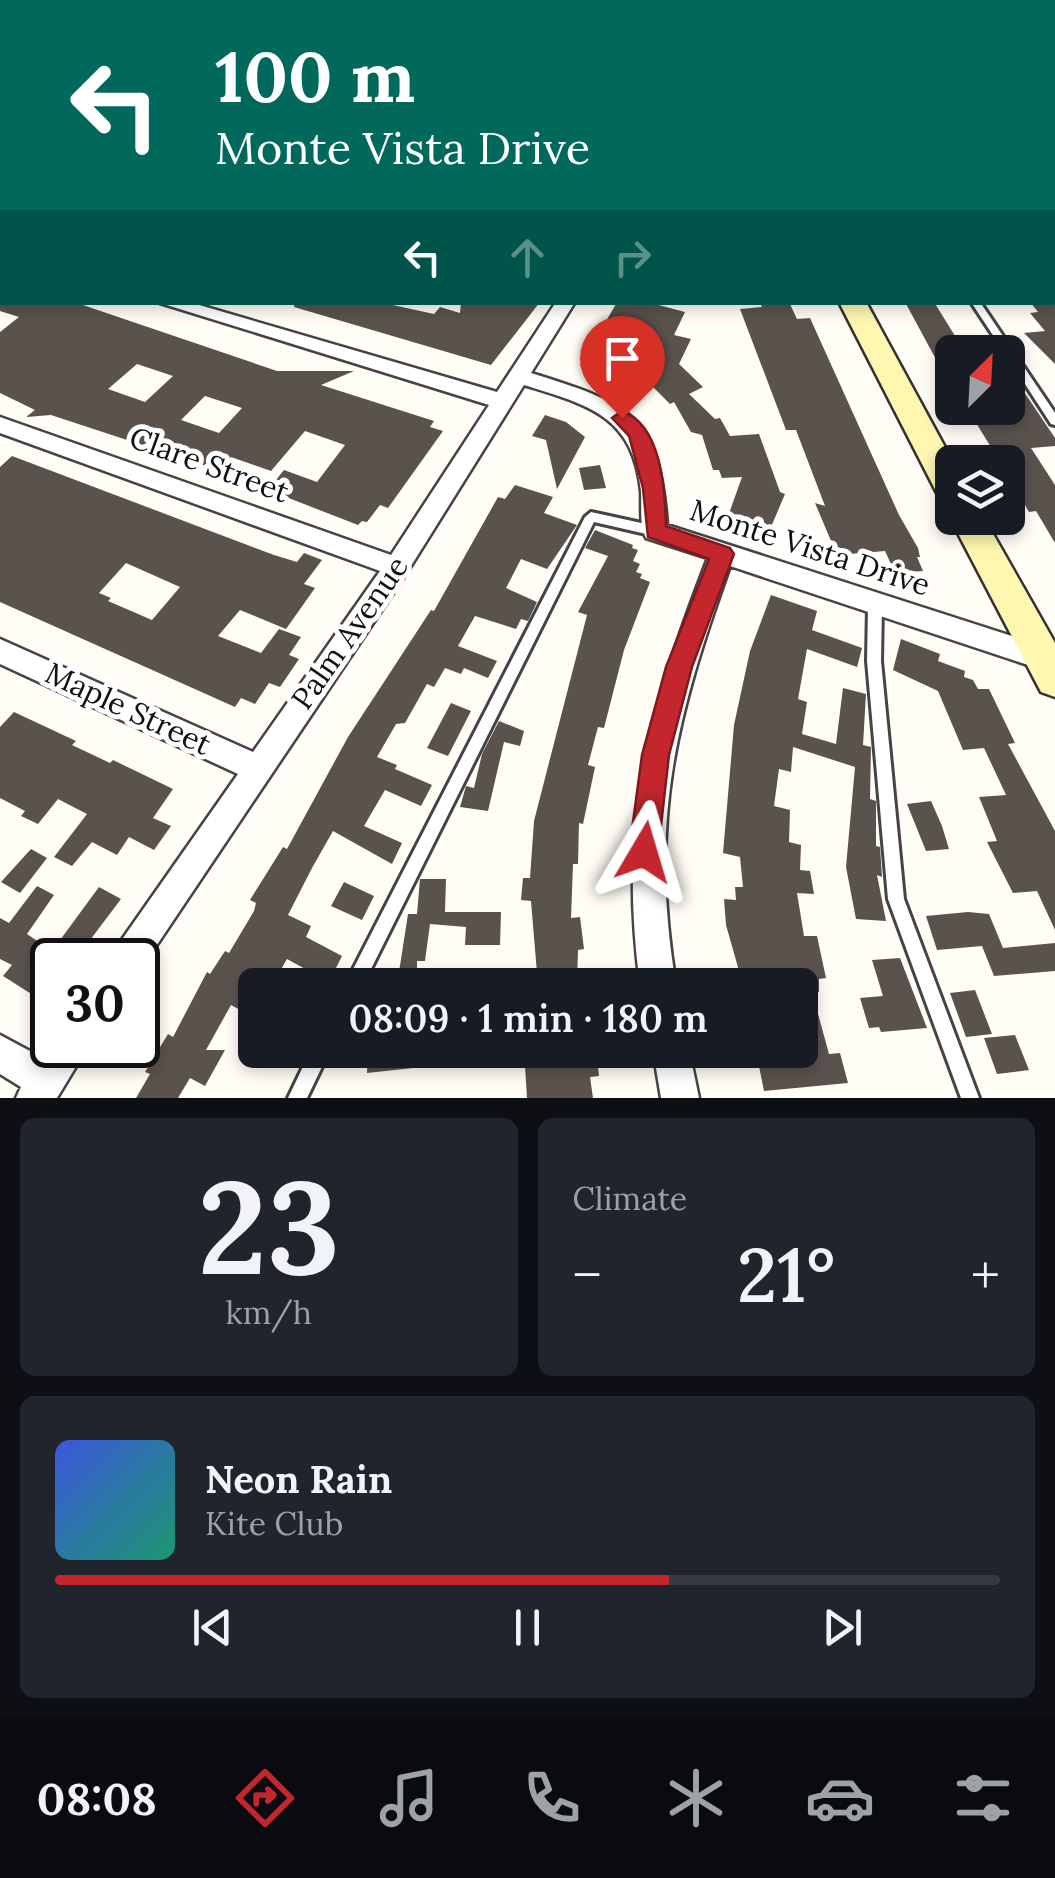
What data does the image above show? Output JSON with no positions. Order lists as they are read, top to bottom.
{
  "streets": {
    "street": [
      "Clare Street",
      "Monte Vista Drive",
      "Palm Avenue",
      "Maple Street"
    ]
  },
  "crossings": [
    ["Clare Street", "Palm Avenue"],
    ["Monte Vista Drive", "Palm Avenue"],
    ["Palm Avenue", "Maple Street"]
  ],
  "north": "top right",
  "page": {
    "turn": ["100 m", "Monte Vista Drive"],
    "limit": "30",
    "trip": "08:09 · 1 min · 180 m",
    "tile": [
      ["23", "km/h"],
      "Climate"
    ],
    "heat": ["−", "21°", "+"],
    "song": ["Neon Rain", "Kite Club"],
    "tabs": "08:08"
  }
}
